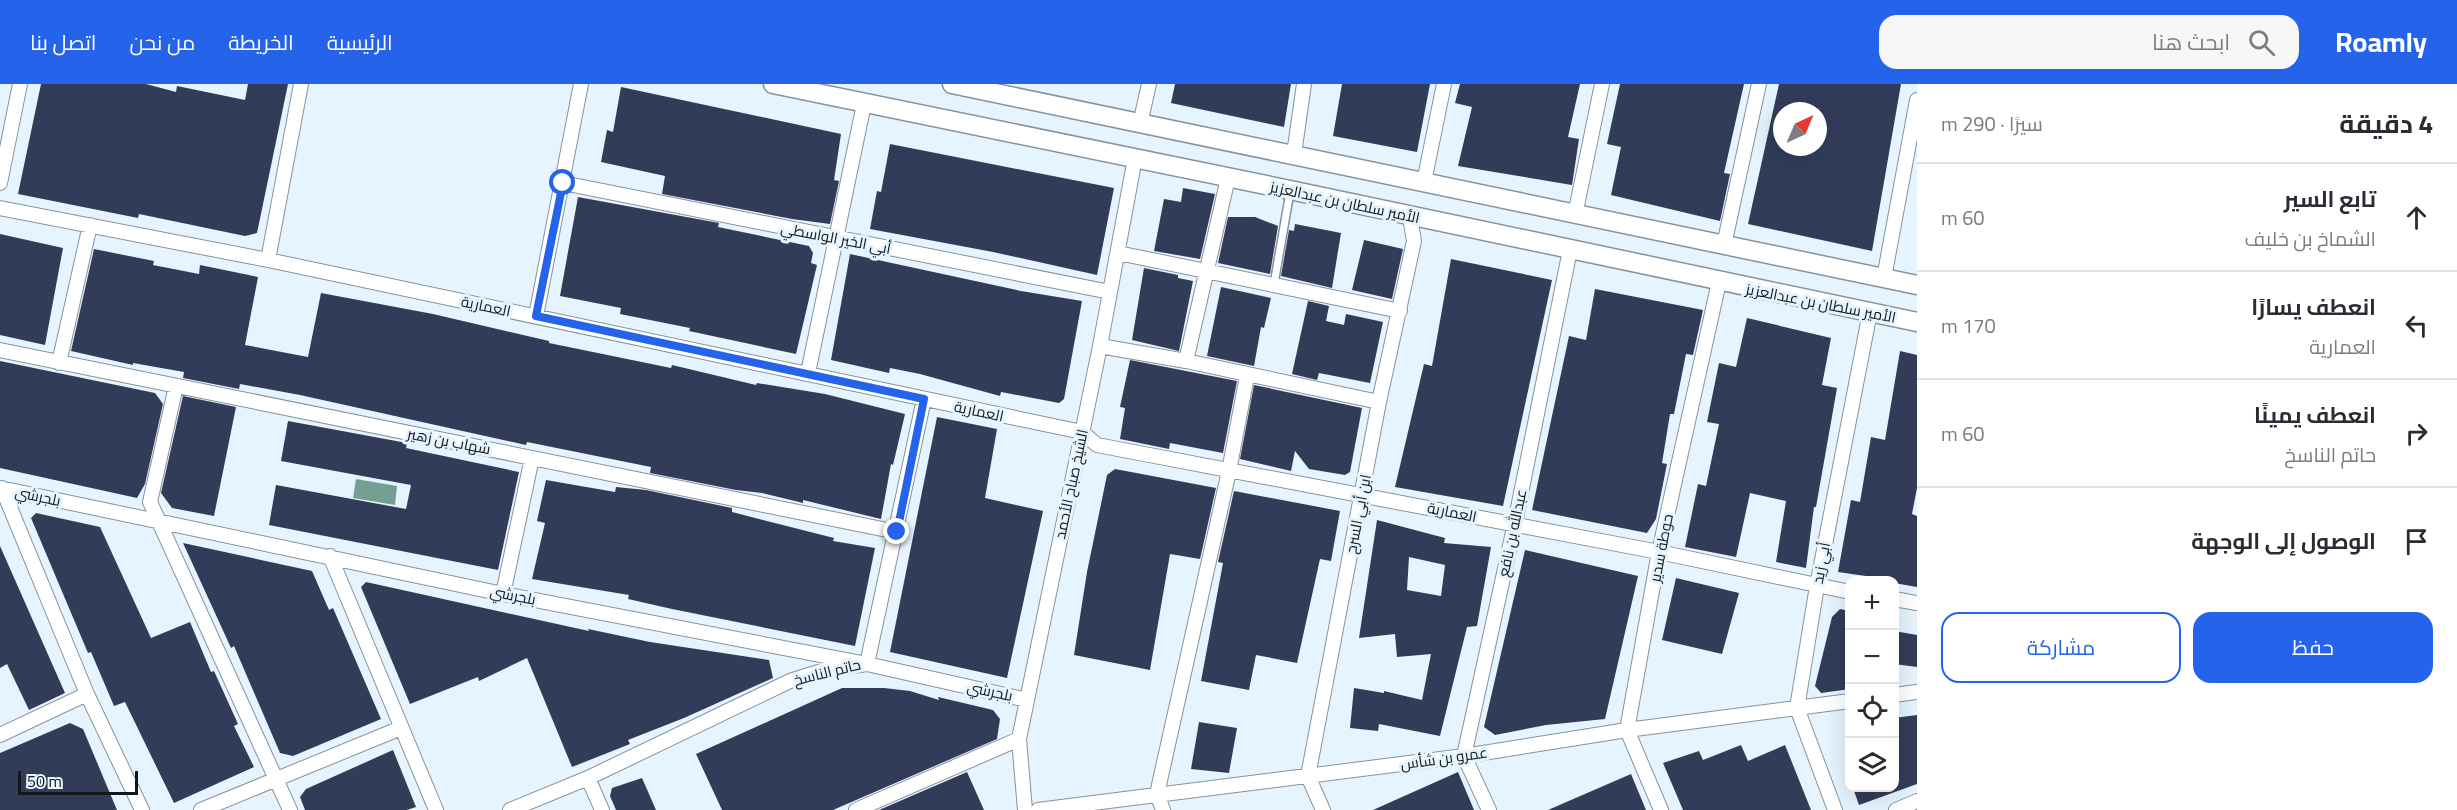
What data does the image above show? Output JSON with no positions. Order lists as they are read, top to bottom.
{
  "streets": {
    "street": [
      "الأمير سلطان بن عبدالعزيز",
      "أبي الخير الواسطي",
      "العمارية",
      "شهاب بن زهير",
      "الشيخ صباح الأحمد",
      "بلجرشي",
      "ابن أبي السرح",
      "عبدالله بن نافع",
      "حوطة سدير",
      "أبي زيد",
      "حاتم الناسخ",
      "عمرو بن شأس"
    ]
  },
  "crossings": [
    ["الأمير سلطان بن عبدالعزيز", "الشيخ صباح الأحمد"],
    ["الأمير سلطان بن عبدالعزيز", "ابن أبي السرح"],
    ["الأمير سلطان بن عبدالعزيز", "عبدالله بن نافع"],
    ["الأمير سلطان بن عبدالعزيز", "حوطة سدير"],
    ["الأمير سلطان بن عبدالعزيز", "أبي زيد"],
    ["أبي الخير الواسطي", "الشيخ صباح الأحمد"],
    ["العمارية", "الشيخ صباح الأحمد"],
    ["العمارية", "ابن أبي السرح"],
    ["العمارية", "عبدالله بن نافع"],
    ["العمارية", "حوطة سدير"],
    ["العمارية", "أبي زيد"],
    ["العمارية", "حاتم الناسخ"],
    ["شهاب بن زهير", "حاتم الناسخ"],
    ["الشيخ صباح الأحمد", "بلجرشي"],
    ["بلجرشي", "حاتم الناسخ"],
    ["ابن أبي السرح", "عمرو بن شأس"],
    ["عبدالله بن نافع", "عمرو بن شأس"],
    ["حوطة سدير", "عمرو بن شأس"],
    ["أبي زيد", "عمرو بن شأس"]
  ],
  "scale_bar": "50 m",
  "north": "top right",
  "page": {
    "header": "Roamly",
    "search": "ابحث هنا",
    "nav": [
      "الرئيسية",
      "الخريطة",
      "من نحن",
      "اتصل بنا"
    ],
    "heading": ["4 دقيقة", "سيرًا · 290 m"],
    "list": [
      ["تابع السير", "الشماخ بن خليف", "60 m"],
      ["انعطف يسارًا", "العمارية", "170 m"],
      ["انعطف يمينًا", "حاتم الناسخ", "60 m"],
      "الوصول إلى الوجهة"
    ],
    "map_buttons": ["+", "−"],
    "buttons": ["حفظ", "مشاركة"],
    "scale": "50 m"
  }
}
